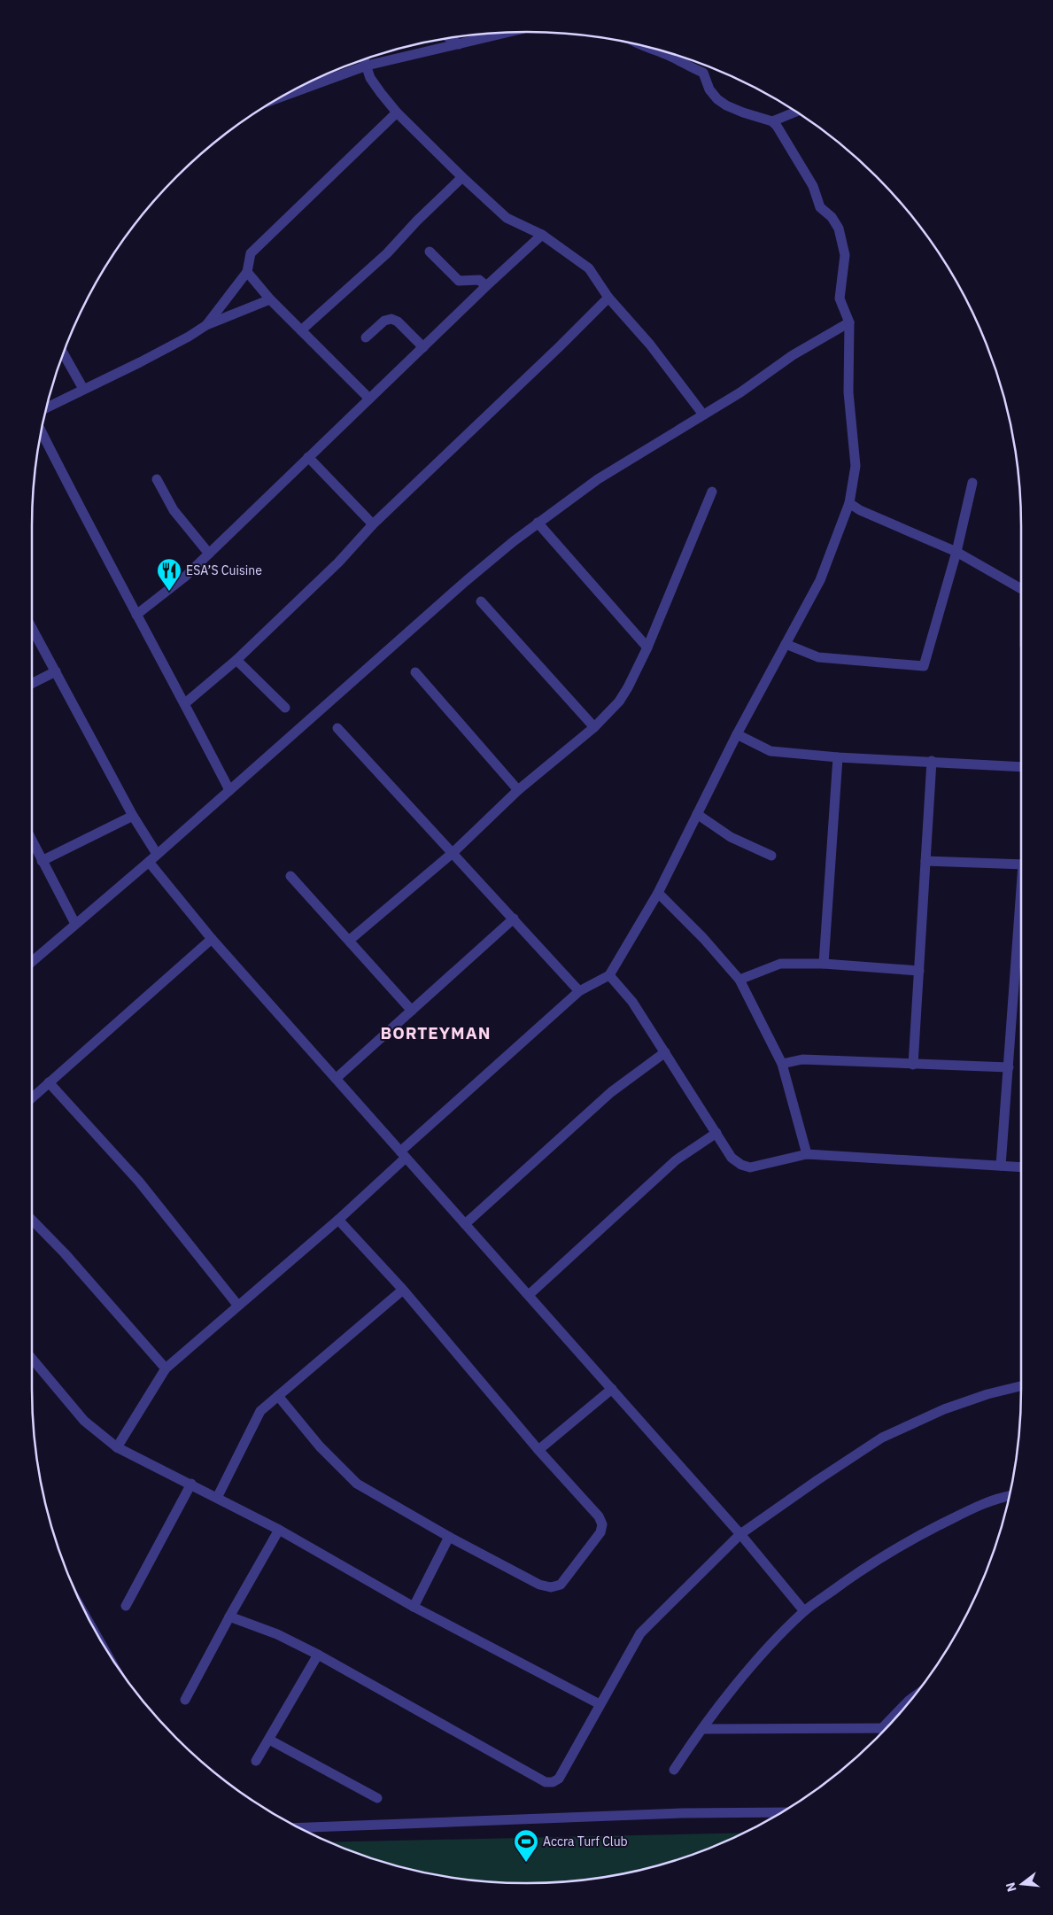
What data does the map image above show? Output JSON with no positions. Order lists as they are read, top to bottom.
{
  "districts": ["BORTEYMAN"],
  "places": {
    "restaurant": ["ESA’S Cuisine"],
    "sports": ["Accra Turf Club"]
  },
  "north": "left"
}
